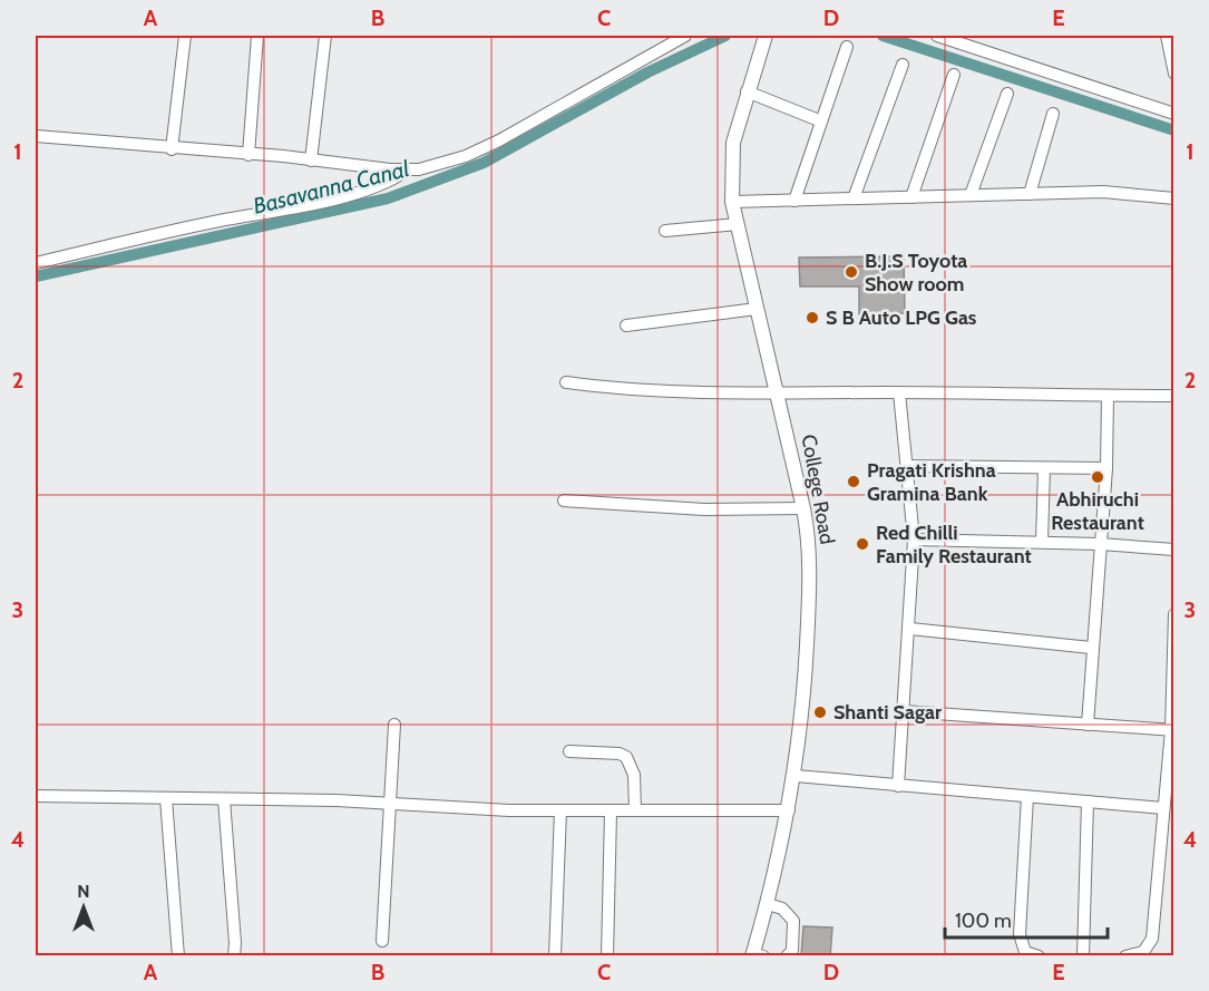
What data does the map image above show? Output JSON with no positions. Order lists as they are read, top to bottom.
{
  "streets": {
    "main road": ["College Road"]
  },
  "water": ["Basavanna Canal"],
  "places": [
    "B.J.S Toyota Show room",
    "S B Auto LPG Gas",
    "Abhiruchi Restaurant",
    "Pragati Krishna Gramina Bank",
    "Red Chilli Family Restaurant",
    "Shanti Sagar"
  ],
  "scale_bar": "100 m",
  "north": "top",
  "grid": {
    "columns": [
      "A",
      "B",
      "C",
      "D",
      "E"
    ],
    "rows": [
      "1",
      "2",
      "3",
      "4"
    ]
  }
}
